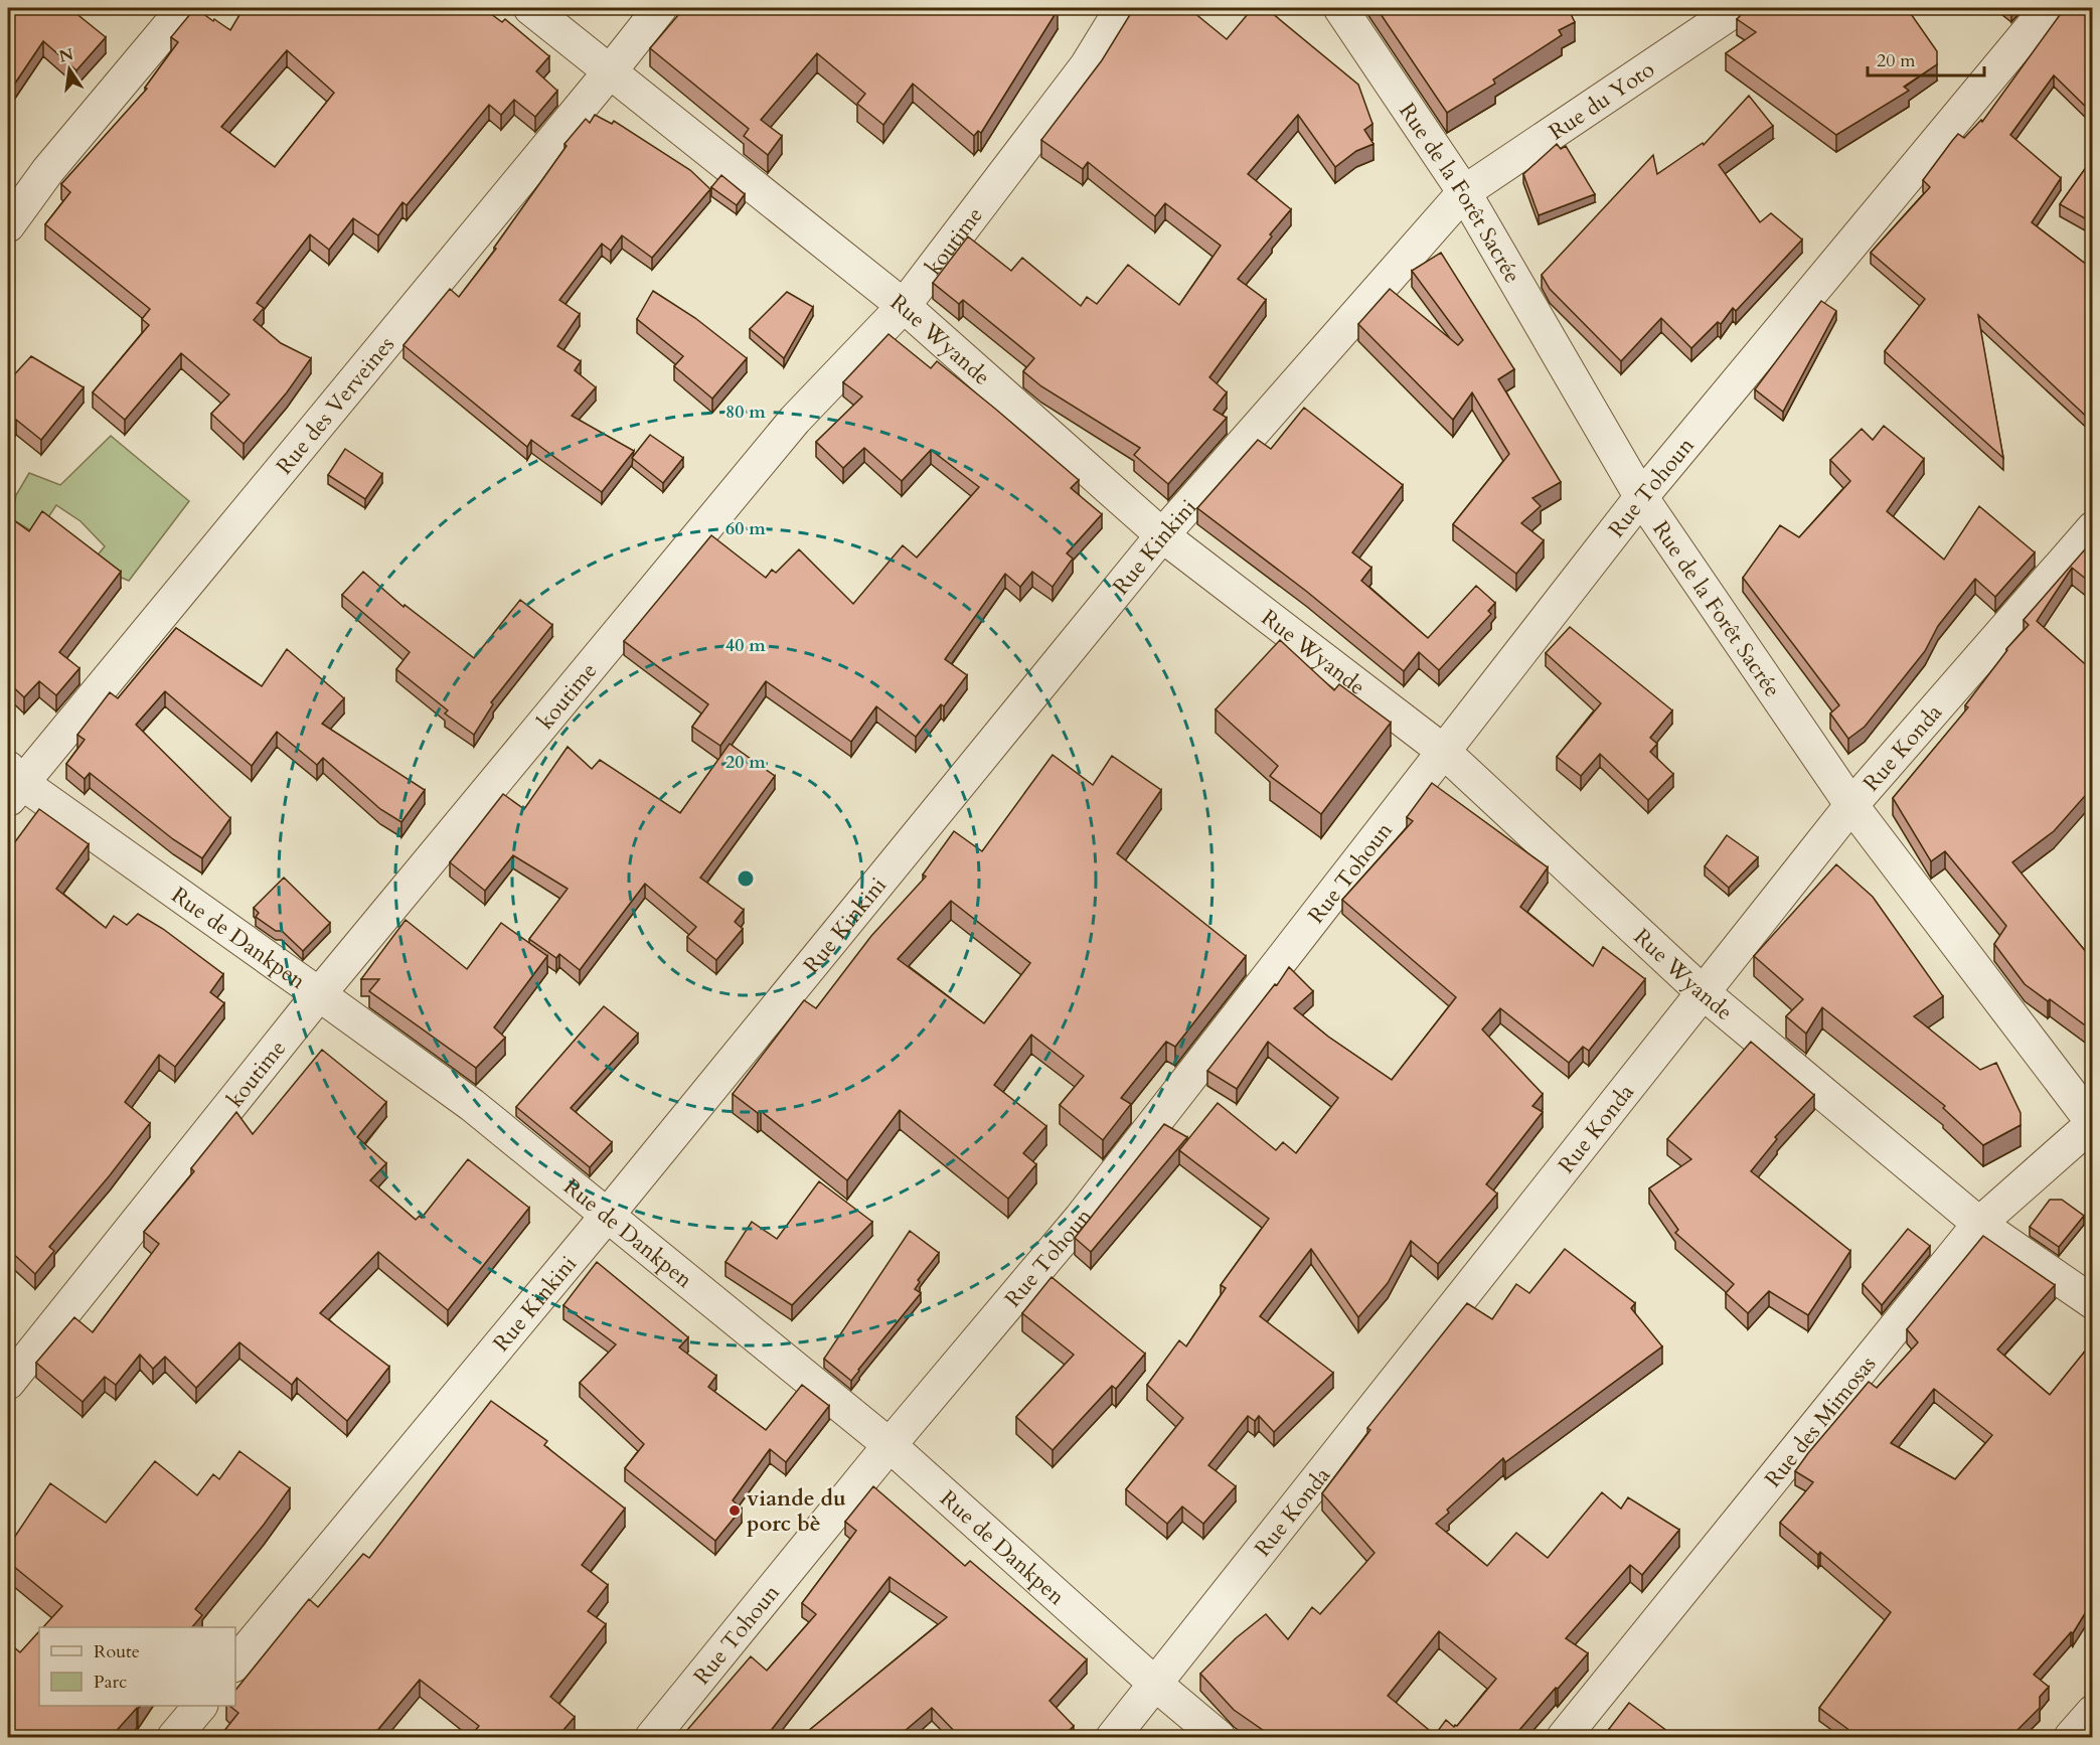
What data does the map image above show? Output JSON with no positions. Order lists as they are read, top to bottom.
{
  "streets": {
    "street": [
      "Rue du Yoto",
      "Rue de la Forêt Sacrée",
      "koutime",
      "Rue Wyande",
      "Rue des Verveines",
      "Rue Tohoun",
      "Rue Kinkini",
      "Rue Konda",
      "Rue de Dankpen",
      "Rue des Mimosas"
    ]
  },
  "crossings": [
    ["Rue du Yoto", "Rue de la Forêt Sacrée"],
    ["Rue du Yoto", "Rue Kinkini"],
    ["Rue de la Forêt Sacrée", "Rue Tohoun"],
    ["Rue de la Forêt Sacrée", "Rue Kinkini"],
    ["Rue de la Forêt Sacrée", "Rue Konda"],
    ["Rue de la Forêt Sacrée", "Rue des Mimosas"],
    ["koutime", "Rue Wyande"],
    ["koutime", "Rue de Dankpen"],
    ["Rue Wyande", "Rue des Verveines"],
    ["Rue Wyande", "Rue Tohoun"],
    ["Rue Wyande", "Rue Kinkini"],
    ["Rue Wyande", "Rue Konda"],
    ["Rue Wyande", "Rue des Mimosas"],
    ["Rue des Verveines", "Rue de Dankpen"],
    ["Rue Tohoun", "Rue de Dankpen"],
    ["Rue Kinkini", "Rue de Dankpen"],
    ["Rue Konda", "Rue de Dankpen"]
  ],
  "places": ["viande du porc bè"],
  "legend": ["Route", "Parc"],
  "scale_bar": "20 m",
  "north": "top",
  "rings": [
    "80 m",
    "60 m",
    "40 m",
    "20 m"
  ]
}
